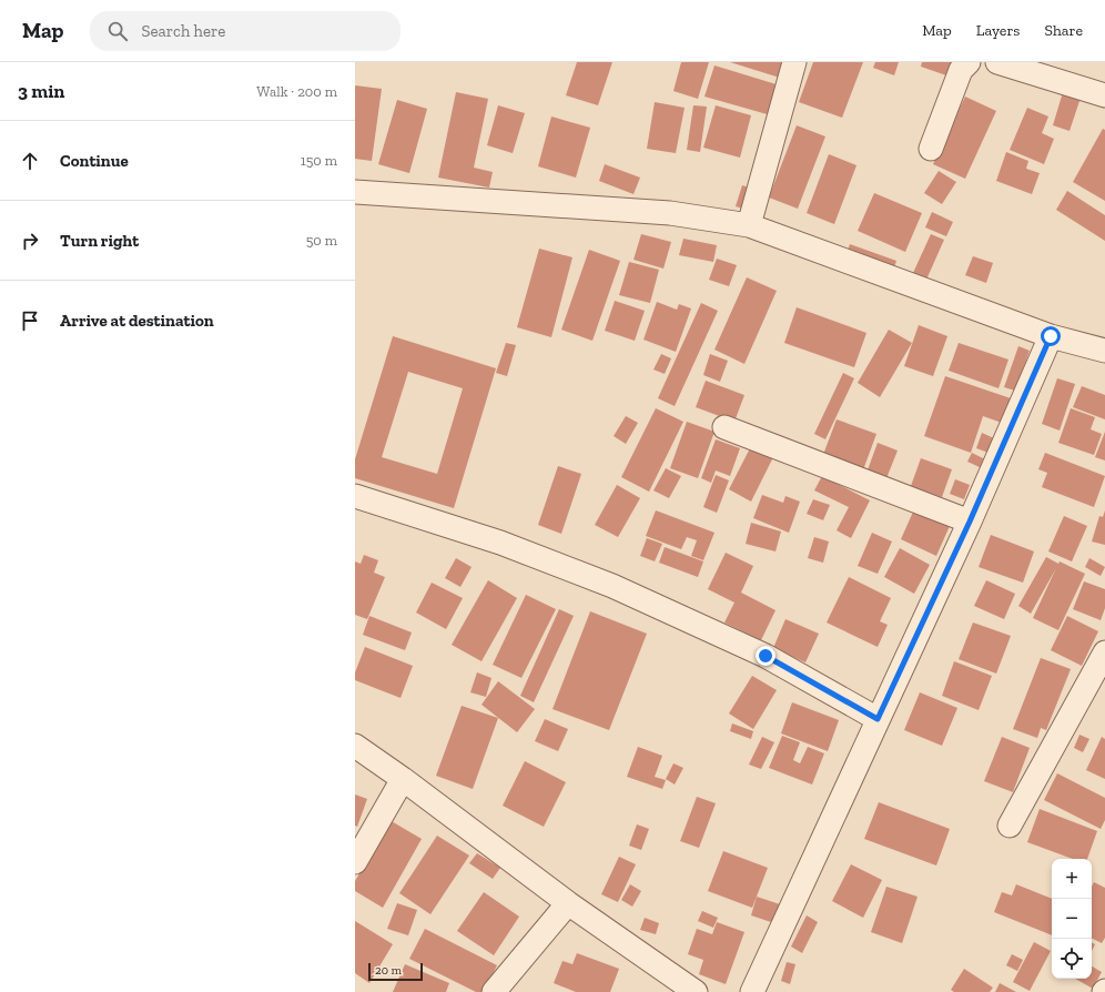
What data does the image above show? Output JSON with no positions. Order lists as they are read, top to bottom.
{
  "scale_bar": "20 m",
  "page": {
    "header": "Map",
    "search": "Search here",
    "nav": ["Map", "Layers", "Share"],
    "heading": ["3 min", "Walk · 200 m"],
    "list": [
      ["Continue", "150 m"],
      ["Turn right", "50 m"],
      "Arrive at destination"
    ],
    "map_buttons": ["+", "−"],
    "scale": "20 m"
  }
}
